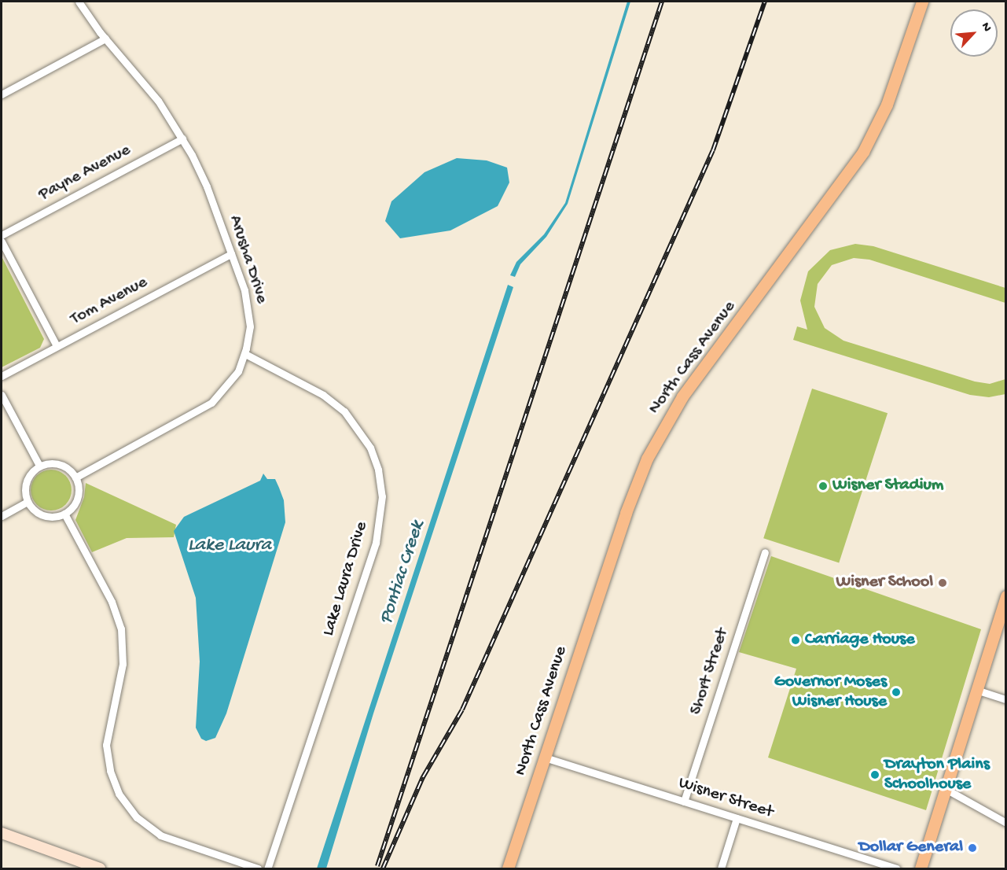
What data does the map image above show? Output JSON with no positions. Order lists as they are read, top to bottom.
{
  "streets": {
    "main road": ["North Cass Avenue"],
    "street": [
      "Payne Avenue",
      "Arusha Drive",
      "Tom Avenue",
      "Lake Laura Drive",
      "Short Street",
      "Wisner Street"
    ]
  },
  "crossings": [
    ["Payne Avenue", "Arusha Drive"],
    ["Arusha Drive", "Tom Avenue"],
    ["Arusha Drive", "Lake Laura Drive"],
    ["North Cass Avenue", "Wisner Street"],
    ["Short Street", "Wisner Street"]
  ],
  "water": ["Lake Laura", "Pontiac Creek"],
  "places": [
    "Wisner Stadium",
    "Wisner School",
    "Carriage House",
    "Governor Moses Wisner House",
    "Drayton Plains Schoolhouse",
    "Dollar General"
  ],
  "north": "top right"
}
